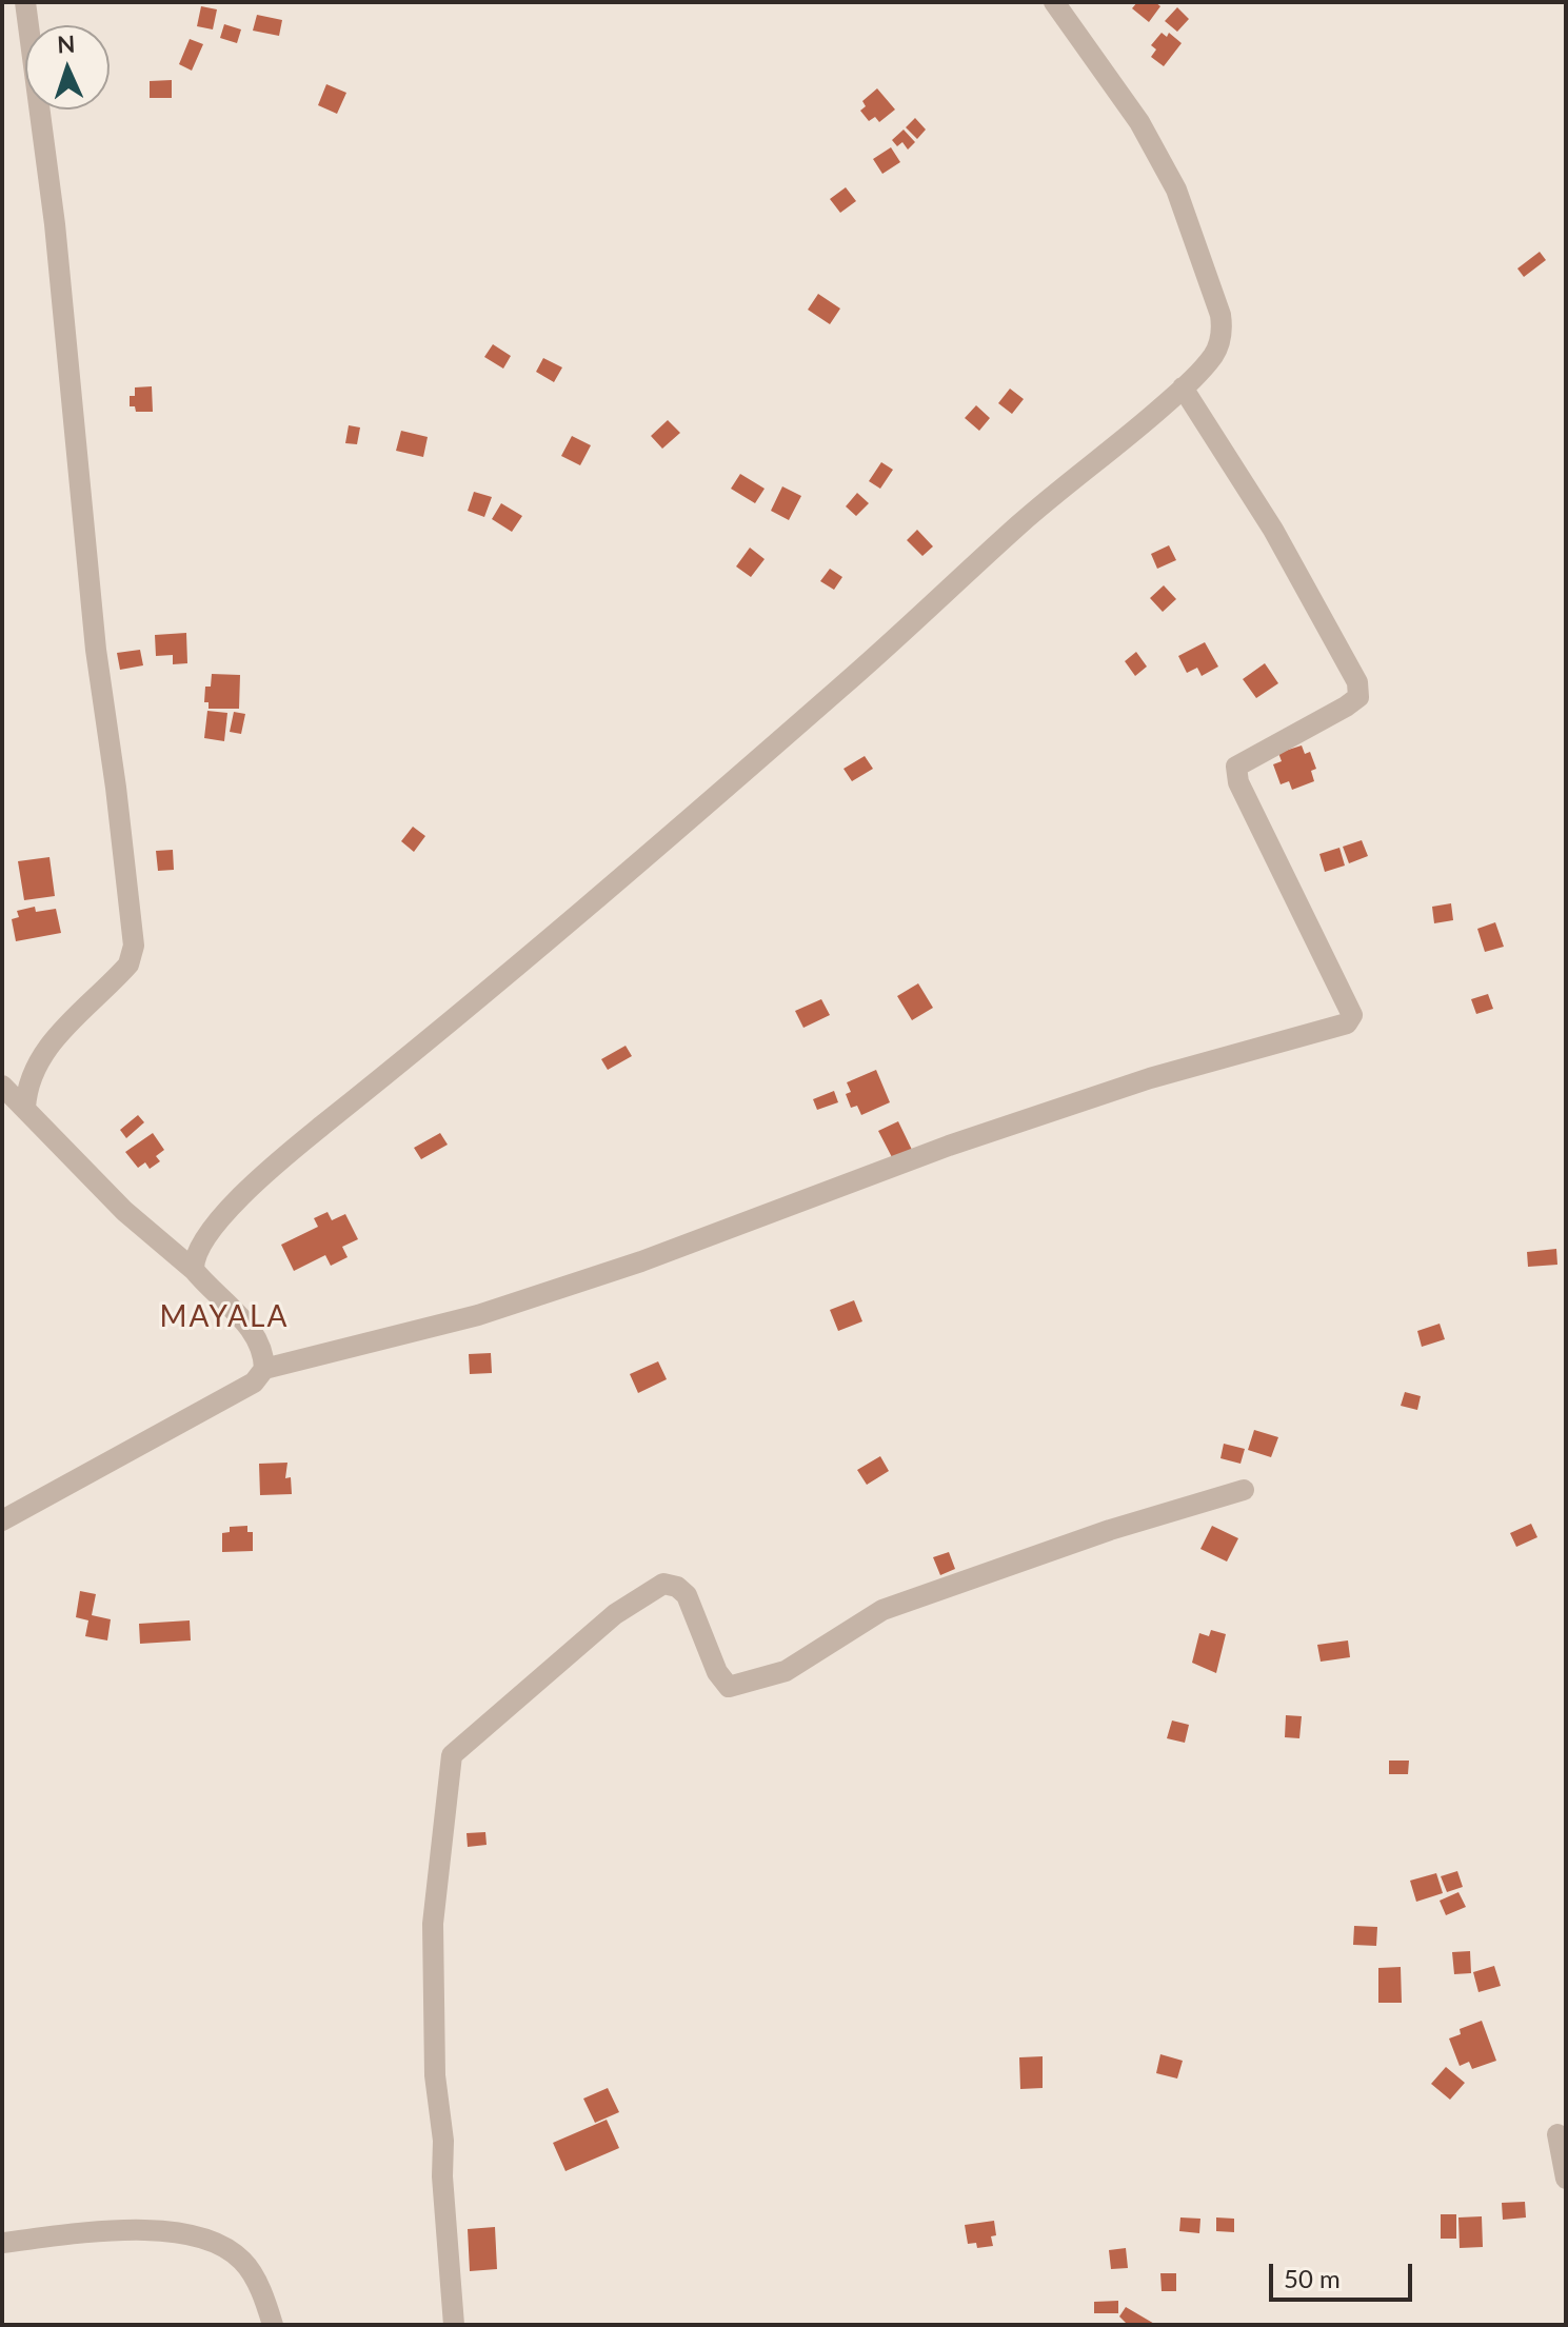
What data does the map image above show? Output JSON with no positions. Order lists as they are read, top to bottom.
{
  "districts": ["MAYALA"],
  "scale_bar": "50 m",
  "north": "top"
}
